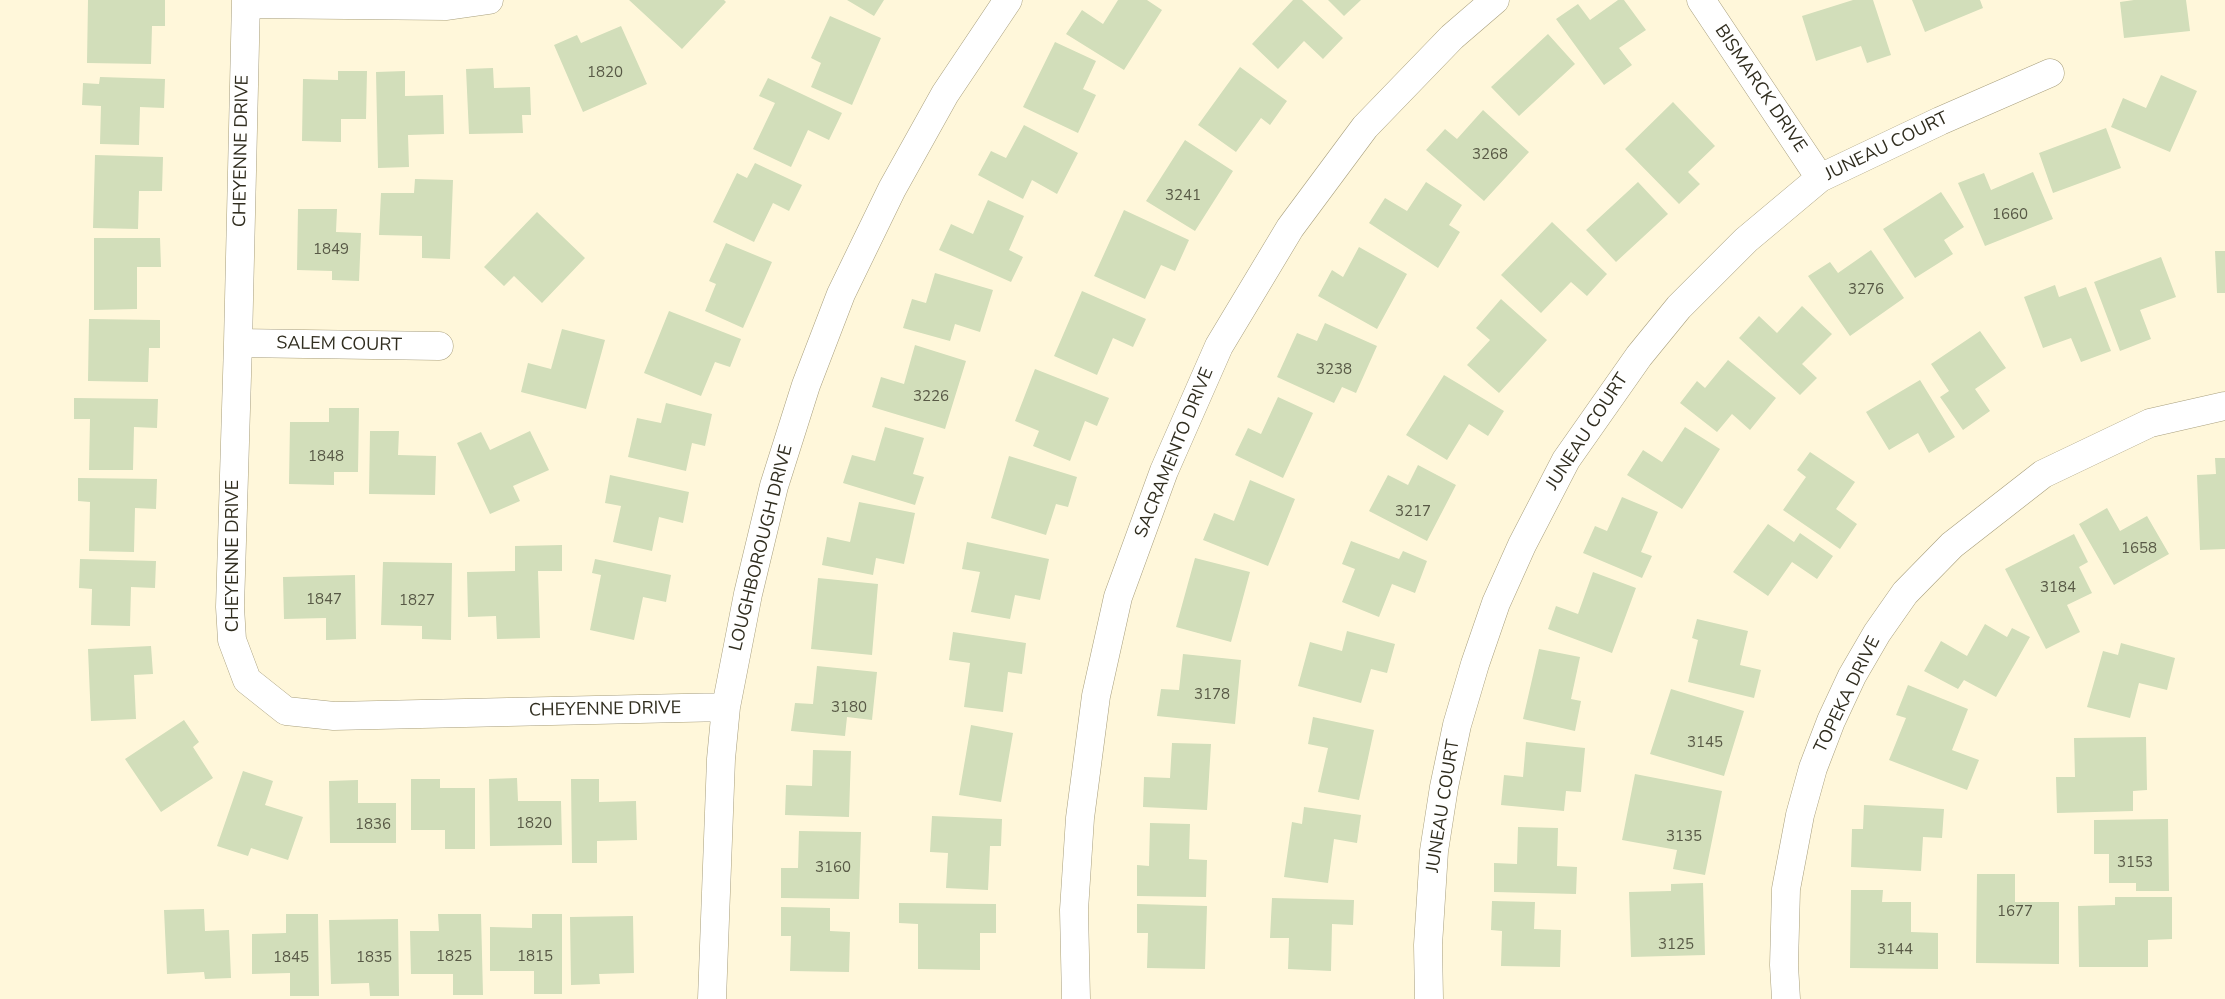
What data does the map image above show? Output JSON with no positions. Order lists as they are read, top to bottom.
{
  "streets": {
    "street": [
      "BISMARCK DRIVE",
      "JUNEAU COURT",
      "CHEYENNE DRIVE",
      "SALEM COURT",
      "SACRAMENTO DRIVE",
      "LOUGHBOROUGH DRIVE",
      "TOPEKA DRIVE"
    ]
  },
  "crossings": [
    ["BISMARCK DRIVE", "JUNEAU COURT"],
    ["CHEYENNE DRIVE", "SALEM COURT"],
    ["CHEYENNE DRIVE", "LOUGHBOROUGH DRIVE"]
  ],
  "house_numbers": [
    "1820",
    "3268",
    "3241",
    "1660",
    "1849",
    "3276",
    "3238",
    "3226",
    "1848",
    "3217",
    "1658",
    "3184",
    "1847",
    "1827",
    "3178",
    "3180",
    "3145",
    "1820",
    "1836",
    "3135",
    "3153",
    "3160",
    "1677",
    "3125",
    "3144",
    "1825",
    "1815",
    "1845",
    "1835"
  ]
}
